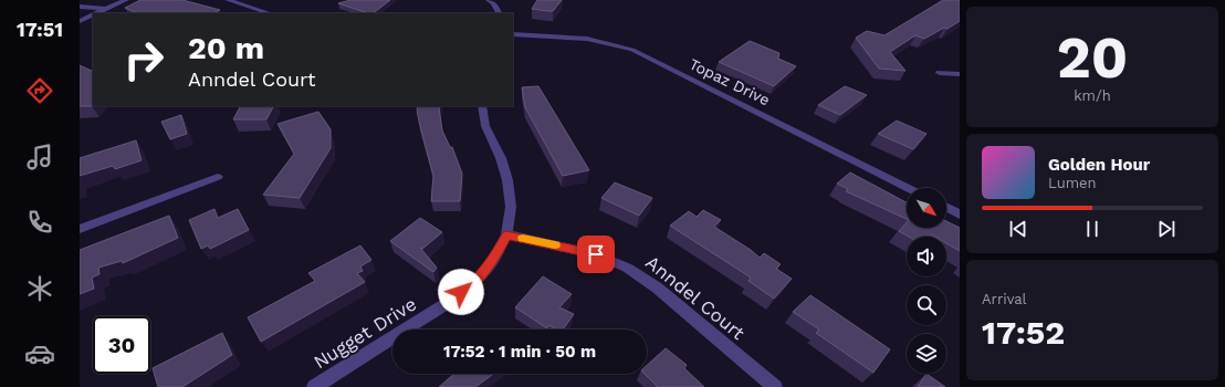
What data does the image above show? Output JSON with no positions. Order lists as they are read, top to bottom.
{
  "streets": {
    "street": ["Topaz Drive", "Anndel Court", "Nugget Drive"]
  },
  "crossings": [
    ["Anndel Court", "Nugget Drive"]
  ],
  "north": "bottom right",
  "page": {
    "tabs": "17:51",
    "tile": [
      ["20", "km/h"],
      ["Arrival", "17:52"]
    ],
    "turn": ["20 m", "Anndel Court"],
    "song": ["Golden Hour", "Lumen"],
    "limit": "30",
    "trip": "17:52 · 1 min · 50 m"
  }
}
